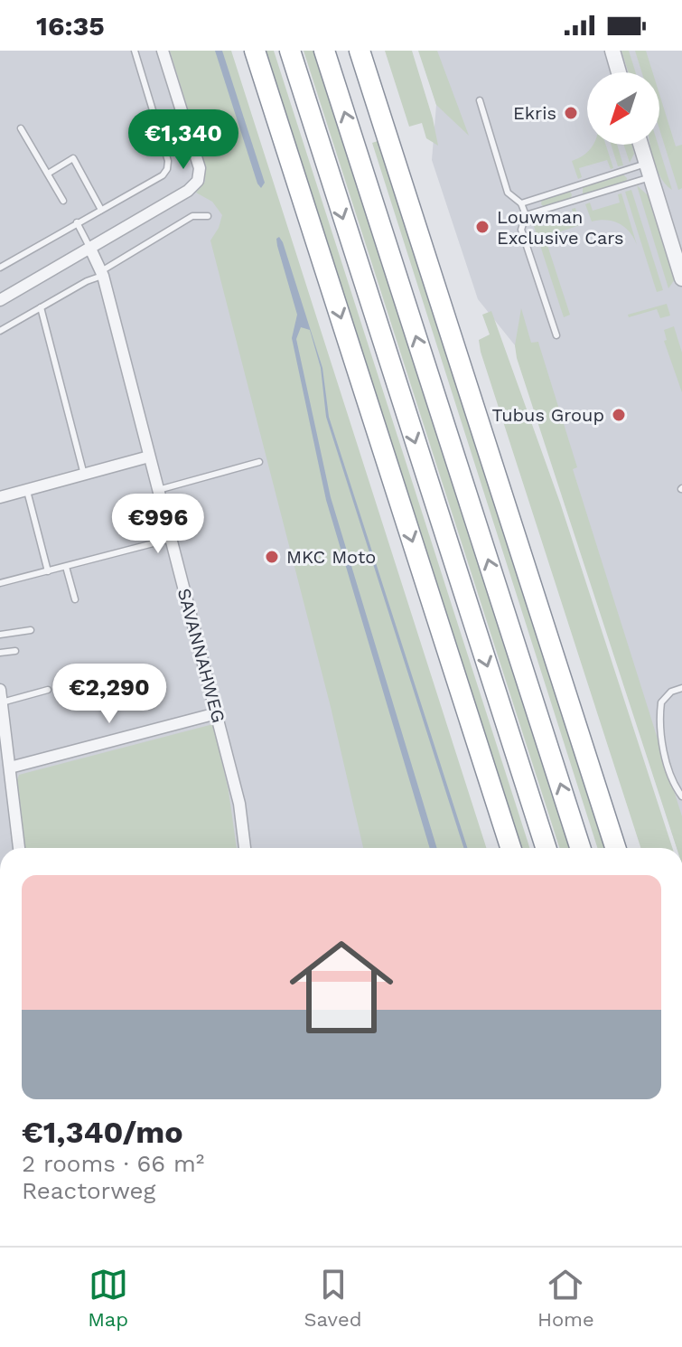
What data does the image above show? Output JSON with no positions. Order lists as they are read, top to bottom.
{
  "streets": {
    "street": ["SAVANNAHWEG"]
  },
  "places": [
    "Ekris",
    "Louwman Exclusive Cars",
    "Tubus Group",
    "MKC Moto"
  ],
  "north": "bottom left",
  "page": {
    "status": "16:35",
    "price": ["€1,340", "€996", "€2,290"],
    "list": [
      {
        "name": "€1,340/mo",
        "note": "2 rooms · 66 m² · Reactorweg"
      }
    ],
    "tabs": ["Map", "Saved", "Home"]
  }
}
